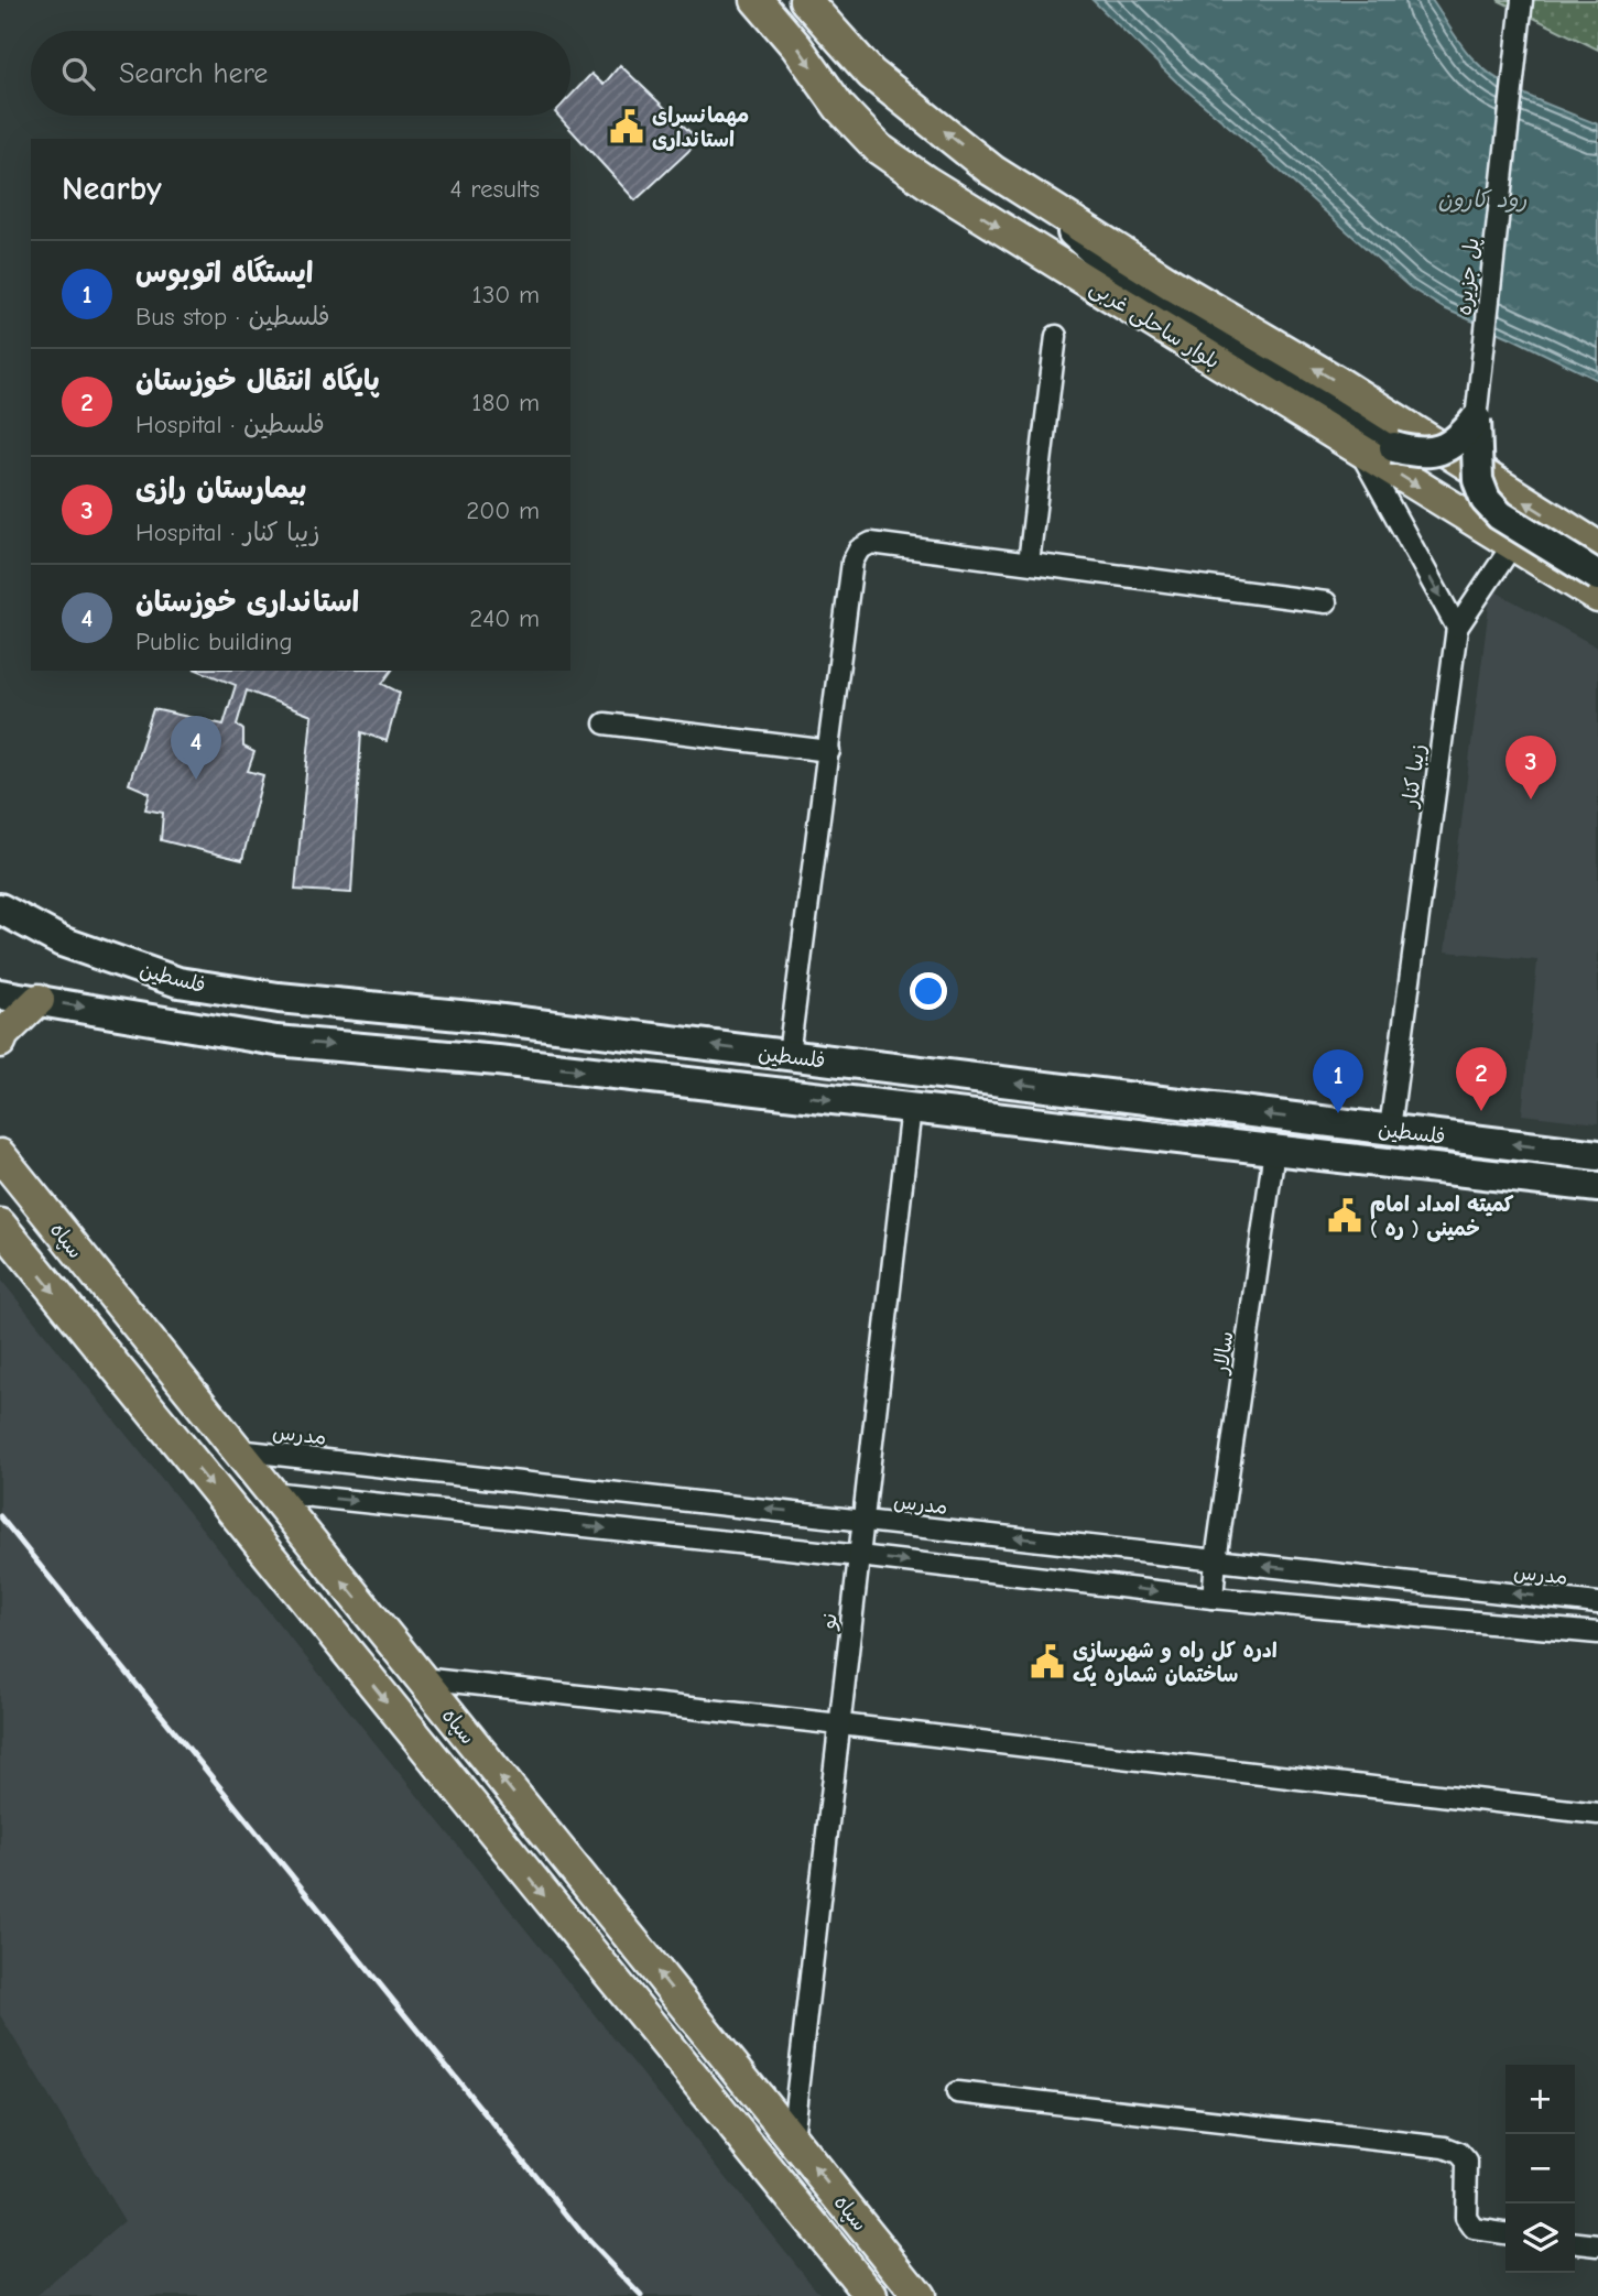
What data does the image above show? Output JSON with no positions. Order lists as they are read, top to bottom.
{
  "streets": {
    "main road": ["بلوار ساحلی غربی", "سپاه"],
    "street": [
      "پل جزیره",
      "زیبا کنار",
      "فلسطین",
      "سالار",
      "مدرس",
      "نو"
    ]
  },
  "crossings": [
    ["زیبا کنار", "فلسطین"],
    ["فلسطین", "سالار"],
    ["فلسطین", "نو"],
    ["سپاه", "مدرس"],
    ["سپاه", "نو"],
    ["سالار", "مدرس"],
    ["مدرس", "نو"]
  ],
  "water": ["رود کارون"],
  "places": {
    "public building": ["مهمانسرای استانداری", "کمیته امداد امام خمینی ( ره )", "ادره کل راه و شهرسازی ساختمان شماره یک"]
  },
  "page": {
    "search": "Search here",
    "heading": ["Nearby", "4 results"],
    "list": [
      {
        "mark": "1",
        "name": "ایستگاه اتوبوس",
        "note": "Bus stop · فلسطین",
        "value": "130 m"
      },
      {
        "mark": "2",
        "name": "پایگاه انتقال خوزستان",
        "note": "Hospital · فلسطین",
        "value": "180 m"
      },
      {
        "mark": "3",
        "name": "بیمارستان رازی",
        "note": "Hospital · زیبا کنار",
        "value": "200 m"
      },
      {
        "mark": "4",
        "name": "استانداری خوزستان",
        "note": "Public building",
        "value": "240 m"
      }
    ],
    "pins": [
      "4",
      "3",
      "2",
      "1"
    ],
    "map_buttons": ["+", "−"]
  }
}
